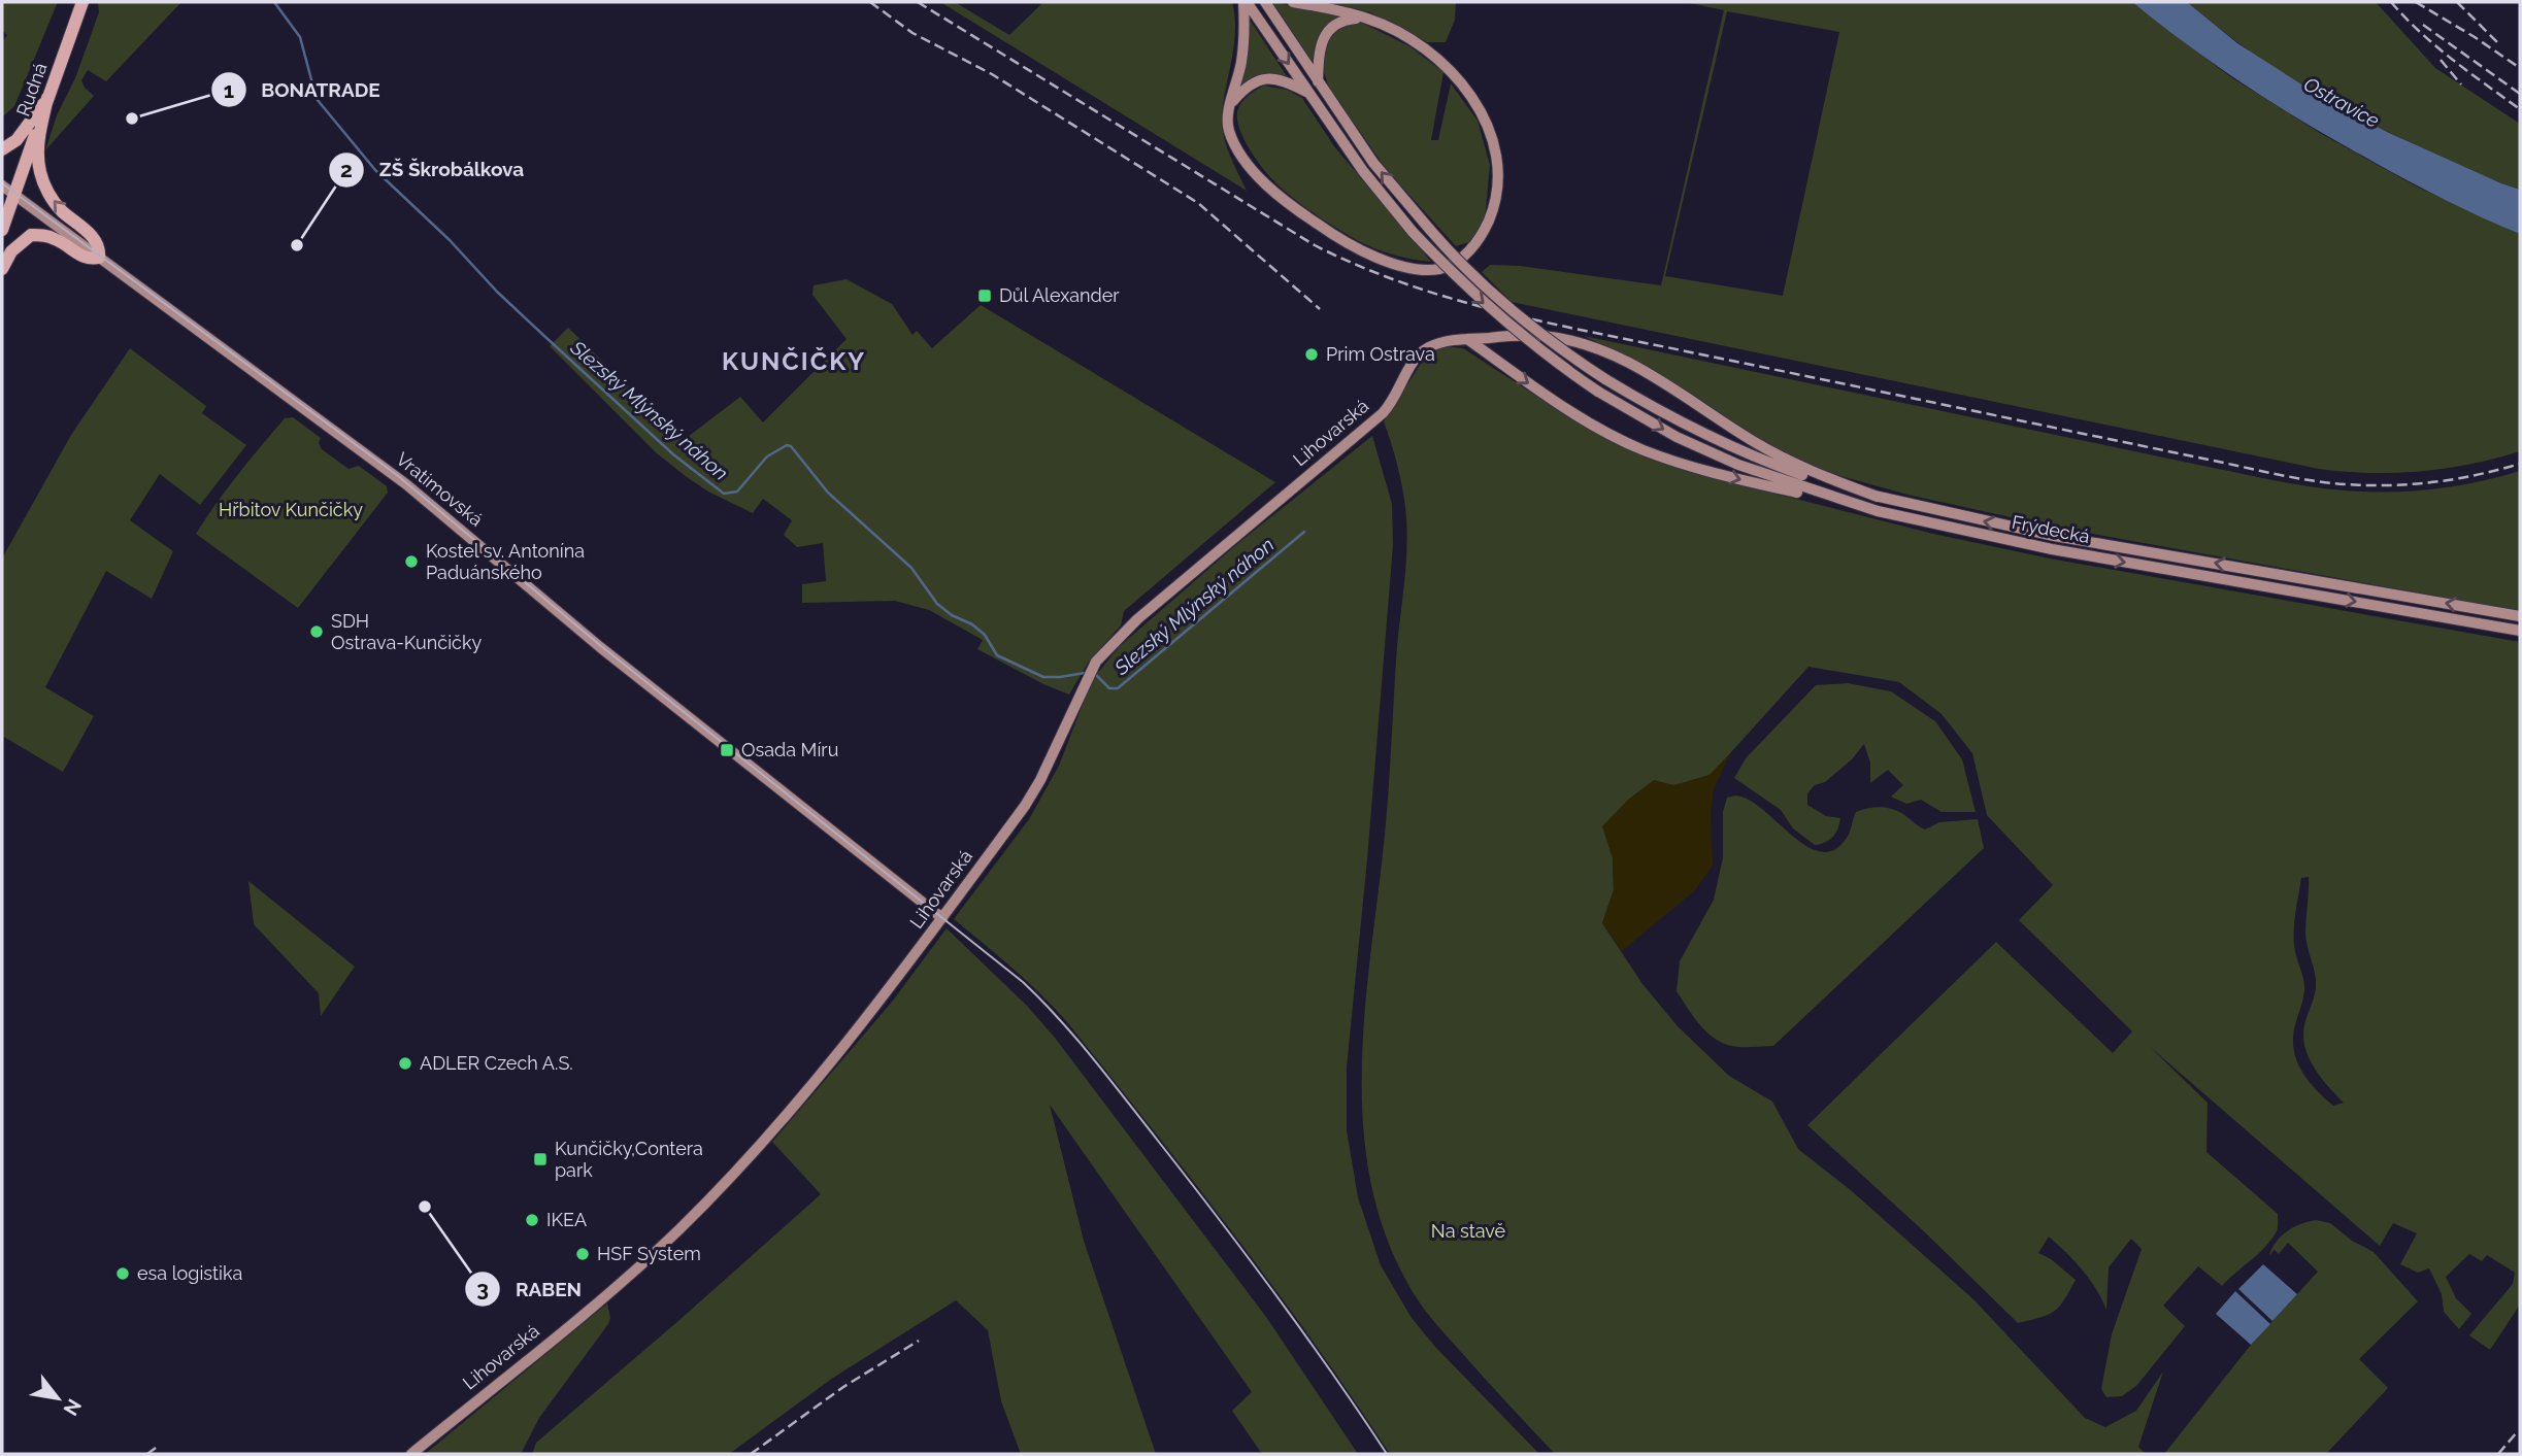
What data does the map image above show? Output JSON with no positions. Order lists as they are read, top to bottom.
{
  "streets": {
    "main road": [
      "Rudná",
      "Lihovarská",
      "Vratimovská",
      "Frýdecká"
    ]
  },
  "crossings": [
    ["Rudná", "Vratimovská"],
    ["Lihovarská", "Vratimovská"],
    ["Lihovarská", "Frýdecká"]
  ],
  "districts": ["KUNČIČKY"],
  "water": ["Ostravice", "Slezský Mlýnský náhon"],
  "parks": ["Hřbitov Kunčičky", "Na stavě"],
  "places": {
    "other": [
      "BONATRADE",
      "ZŠ Škrobálkova",
      "Prim Ostrava",
      "Kostel sv. Antonína Paduánského",
      "SDH Ostrava-Kunčičky",
      "ADLER Czech A.S.",
      "RABEN",
      "IKEA",
      "HSF System",
      "esa logistika"
    ],
    "transit": ["Důl Alexander", "Osada Míru", "Kunčičky,Contera park"]
  },
  "north": "bottom right"
}
